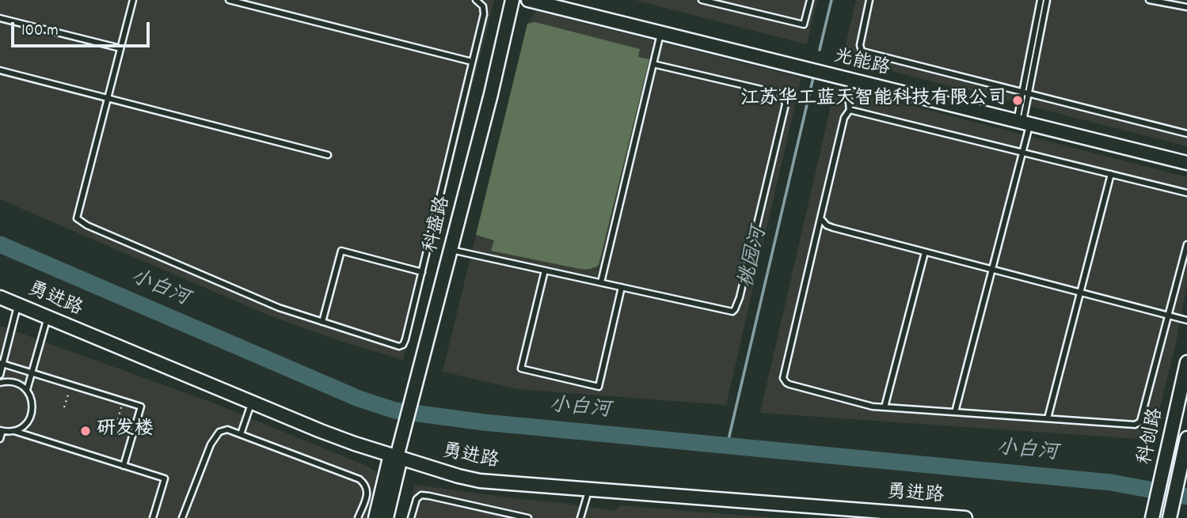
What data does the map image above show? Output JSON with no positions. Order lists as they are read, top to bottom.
{
  "streets": {
    "street": [
      "光能路",
      "科盛路",
      "勇进路",
      "科创路"
    ]
  },
  "crossings": [
    ["科盛路", "勇进路"]
  ],
  "water": ["桃园河", "小白河"],
  "places": ["江苏华工蓝天智能科技有限公司", "研发楼"],
  "scale_bar": "100 m"
}
